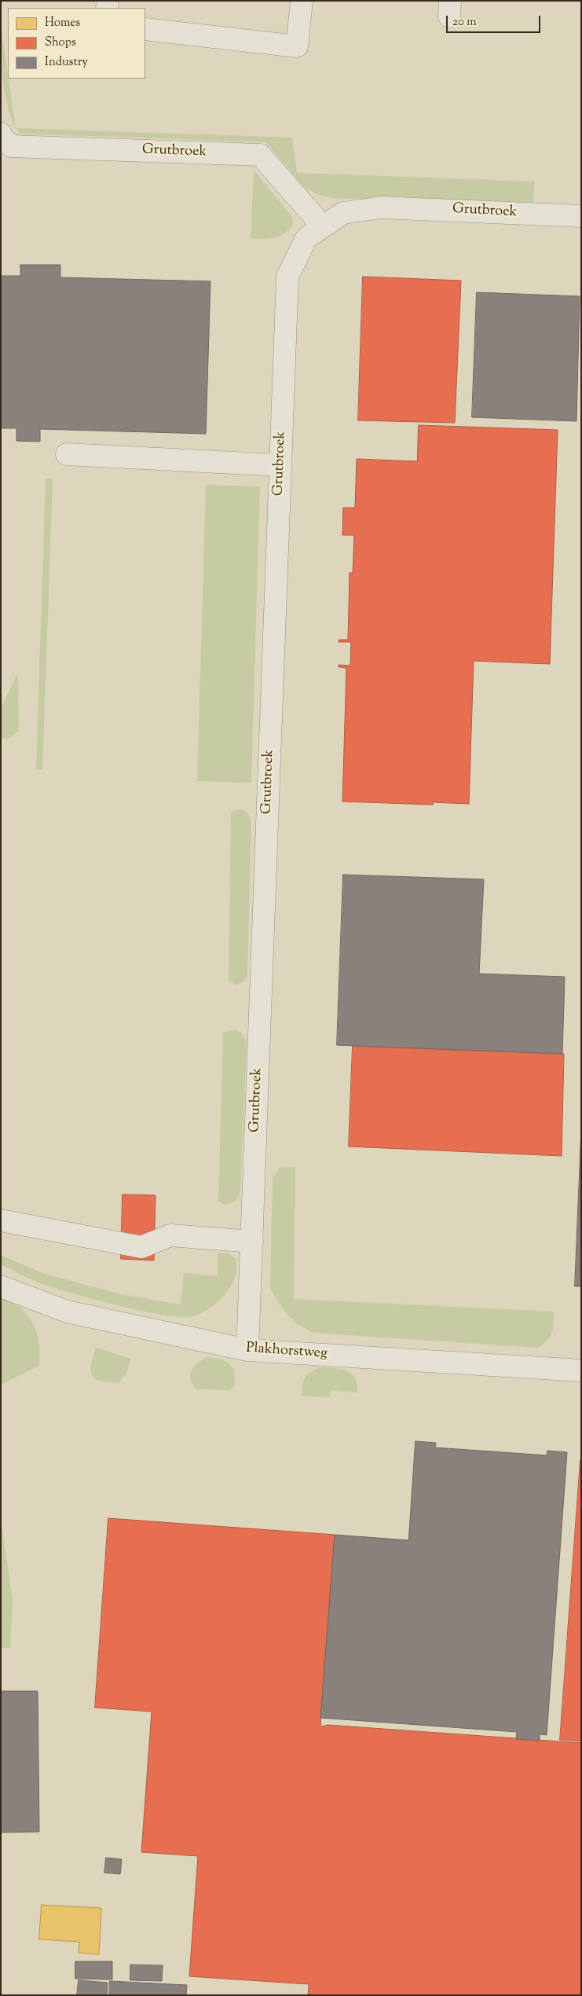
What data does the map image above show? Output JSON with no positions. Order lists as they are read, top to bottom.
{
  "streets": {
    "street": ["Grutbroek", "Plakhorstweg"]
  },
  "crossings": [
    ["Grutbroek", "Plakhorstweg"]
  ],
  "legend": ["Homes", "Shops", "Industry"],
  "scale_bar": "20 m"
}
